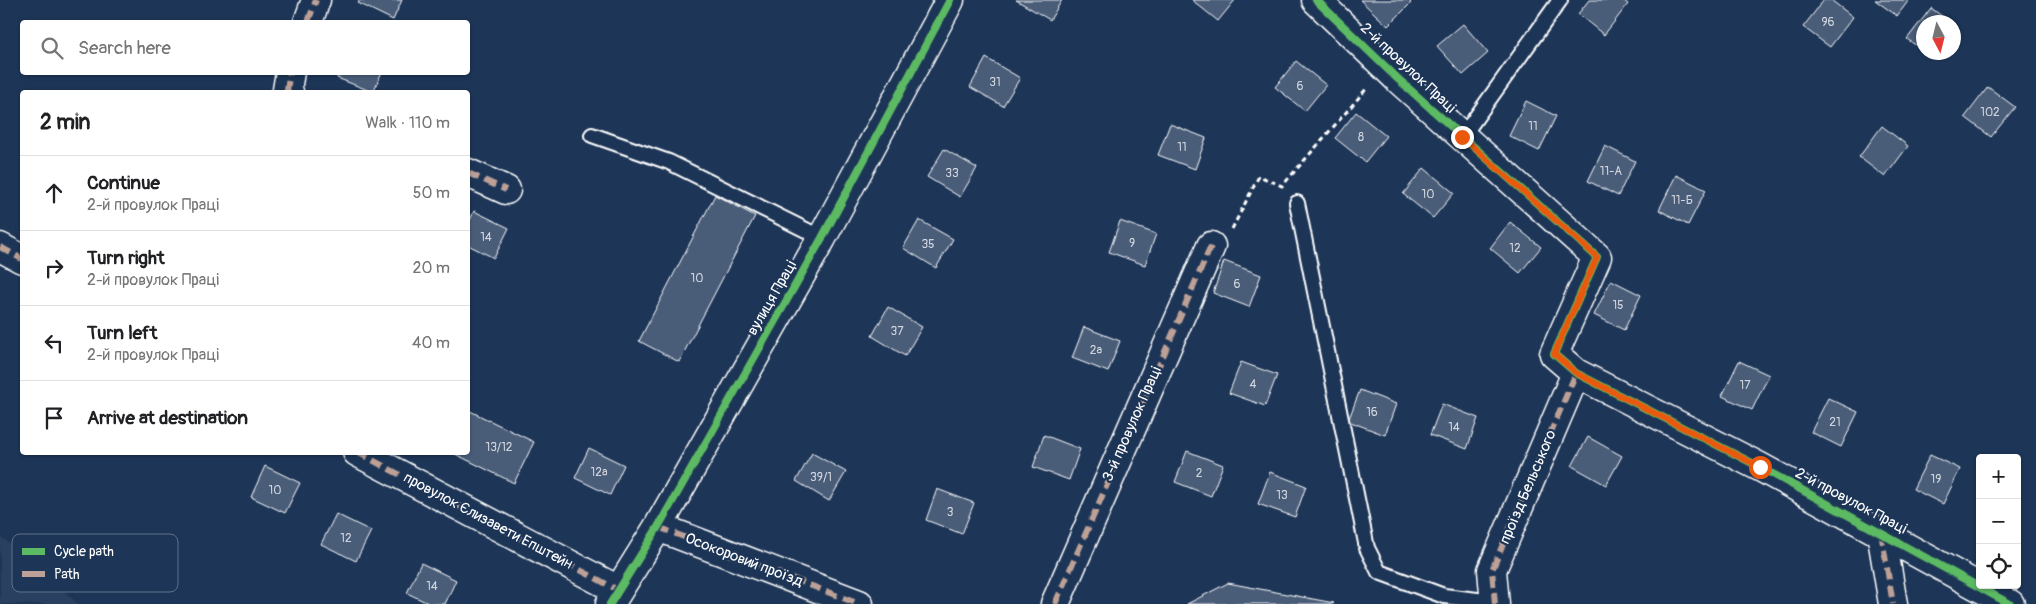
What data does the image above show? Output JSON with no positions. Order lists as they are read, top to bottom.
{
  "streets": {
    "street": [
      "2-й провулок Праці",
      "вулиця Праці",
      "3-й провулок Праці",
      "проїзд Бельського",
      "провулок Єлизавети Епштейн",
      "Осокоровий проїзд"
    ]
  },
  "crossings": [
    ["2-й провулок Праці", "проїзд Бельського"],
    ["вулиця Праці", "провулок Єлизавети Епштейн"],
    ["вулиця Праці", "Осокоровий проїзд"]
  ],
  "house_numbers": [
    "96",
    "31",
    "6",
    "102",
    "11",
    "8",
    "11",
    "11-А",
    "33",
    "10",
    "11-Б",
    "14",
    "9",
    "35",
    "12",
    "10",
    "6",
    "15",
    "37",
    "2а",
    "4",
    "17",
    "16",
    "21",
    "14",
    "13/12",
    "12а",
    "2",
    "39/1",
    "19",
    "10",
    "13",
    "3",
    "12",
    "14"
  ],
  "legend": ["Cycle path", "Path"],
  "north": "bottom",
  "page": {
    "search": "Search here",
    "heading": ["2 min", "Walk · 110 m"],
    "list": [
      ["Continue", "2-й провулок Праці", "50 m"],
      ["Turn right", "2-й провулок Праці", "20 m"],
      ["Turn left", "2-й провулок Праці", "40 m"],
      "Arrive at destination"
    ],
    "map_buttons": ["+", "−"]
  }
}
